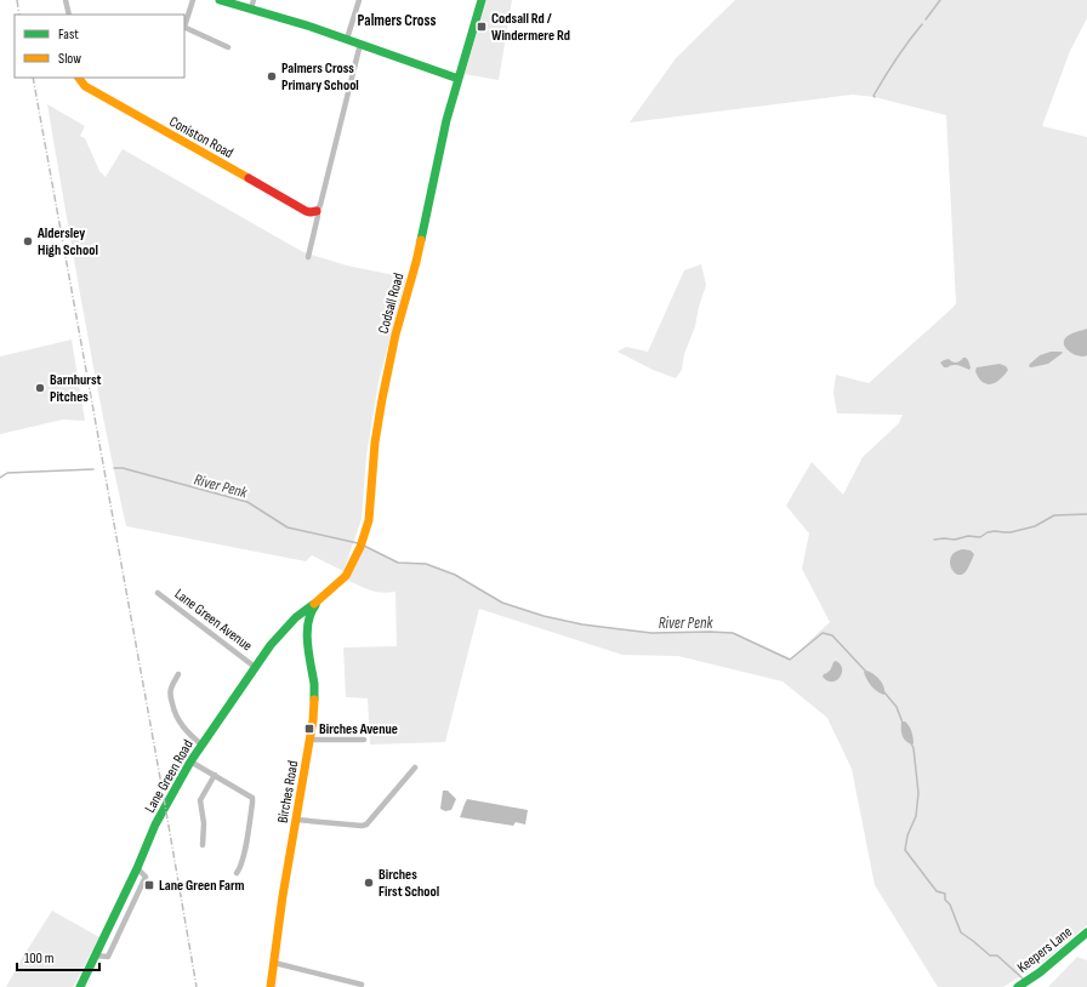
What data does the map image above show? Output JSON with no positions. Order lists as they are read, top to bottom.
{
  "streets": {
    "street": [
      "Coniston Road",
      "Codsall Road",
      "Lane Green Avenue",
      "Lane Green Road",
      "Birches Road",
      "Keepers Lane"
    ]
  },
  "crossings": [
    ["Codsall Road", "Lane Green Road"],
    ["Codsall Road", "Birches Road"],
    ["Lane Green Avenue", "Lane Green Road"],
    ["Lane Green Road", "Birches Road"]
  ],
  "districts": ["Palmers Cross"],
  "water": ["River Penk"],
  "places": {
    "transit": ["Codsall Rd / Windermere Rd", "Birches Avenue", "Lane Green Farm"],
    "other": [
      "Palmers Cross Primary School",
      "Aldersley High School",
      "Barnhurst Pitches",
      "Birches First School"
    ]
  },
  "legend": ["Fast", "Slow"],
  "scale_bar": "100 m"
}
